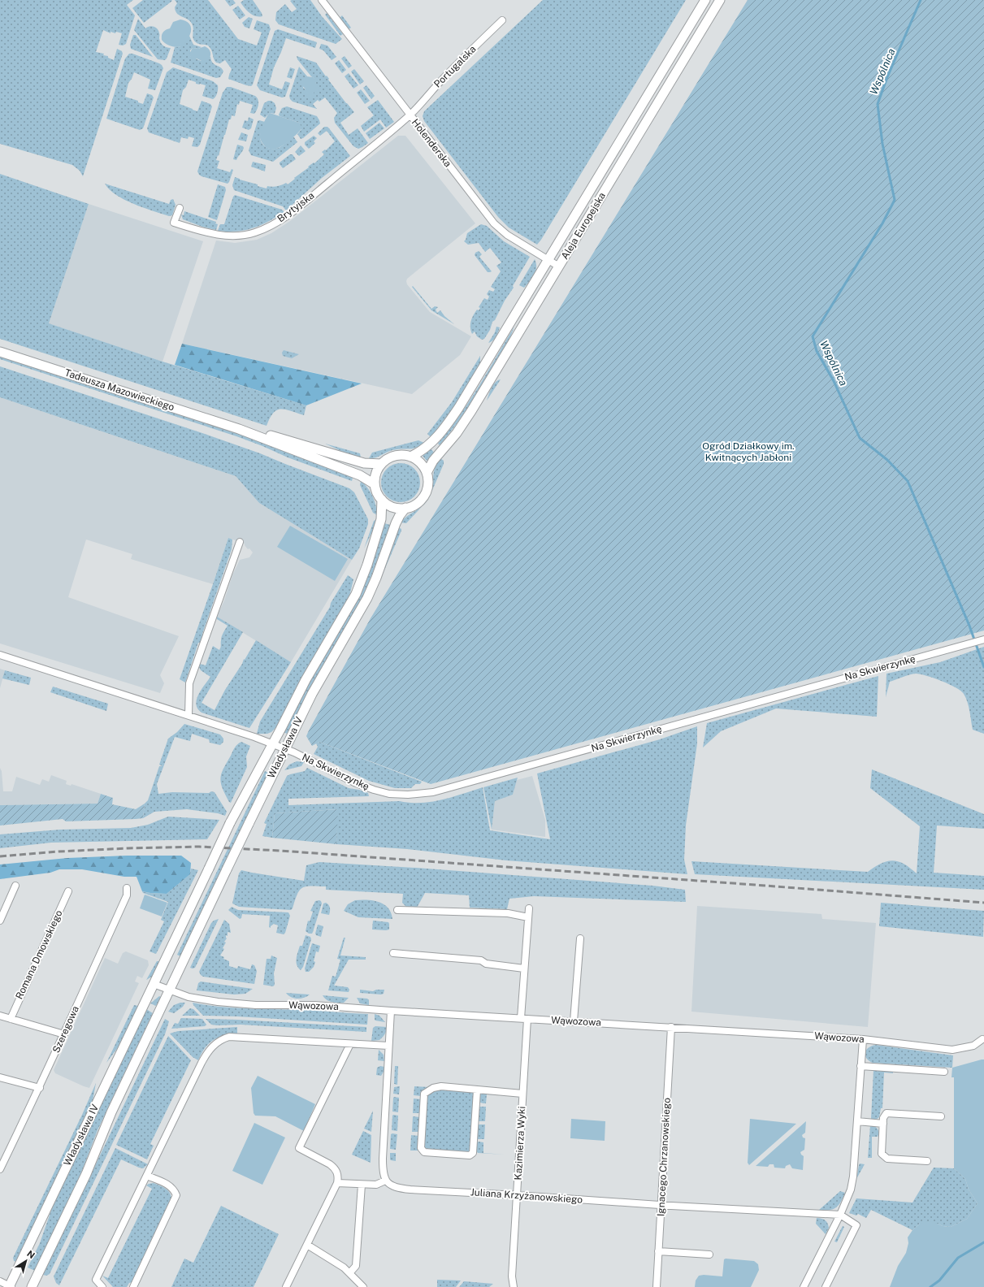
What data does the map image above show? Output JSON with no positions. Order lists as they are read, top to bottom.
{
  "streets": {
    "main road": ["Aleja Europejska", "Tadeusza Mazowieckiego", "Władysława IV"],
    "street": [
      "Portugalska",
      "Holenderska",
      "Brytyjska",
      "Na Skwierzynkę",
      "Romana Dmowskiego",
      "Wąwozowa",
      "Szeregowa",
      "Kazimierza Wyki",
      "Ignacego Chrzanowskiego",
      "Juliana Krzyżanowskiego"
    ]
  },
  "crossings": [
    ["Portugalska", "Holenderska"],
    ["Portugalska", "Brytyjska"],
    ["Holenderska", "Brytyjska"],
    ["Holenderska", "Aleja Europejska"],
    ["Aleja Europejska", "Tadeusza Mazowieckiego"],
    ["Aleja Europejska", "Władysława IV"],
    ["Tadeusza Mazowieckiego", "Władysława IV"],
    ["Na Skwierzynkę", "Władysława IV"],
    ["Władysława IV", "Wąwozowa"],
    ["Wąwozowa", "Kazimierza Wyki"],
    ["Wąwozowa", "Ignacego Chrzanowskiego"],
    ["Kazimierza Wyki", "Juliana Krzyżanowskiego"],
    ["Ignacego Chrzanowskiego", "Juliana Krzyżanowskiego"]
  ],
  "water": ["Wspólnica"],
  "parks": ["Ogród Działkowy im. Kwitnących Jabłoni"],
  "north": "top right"
}
